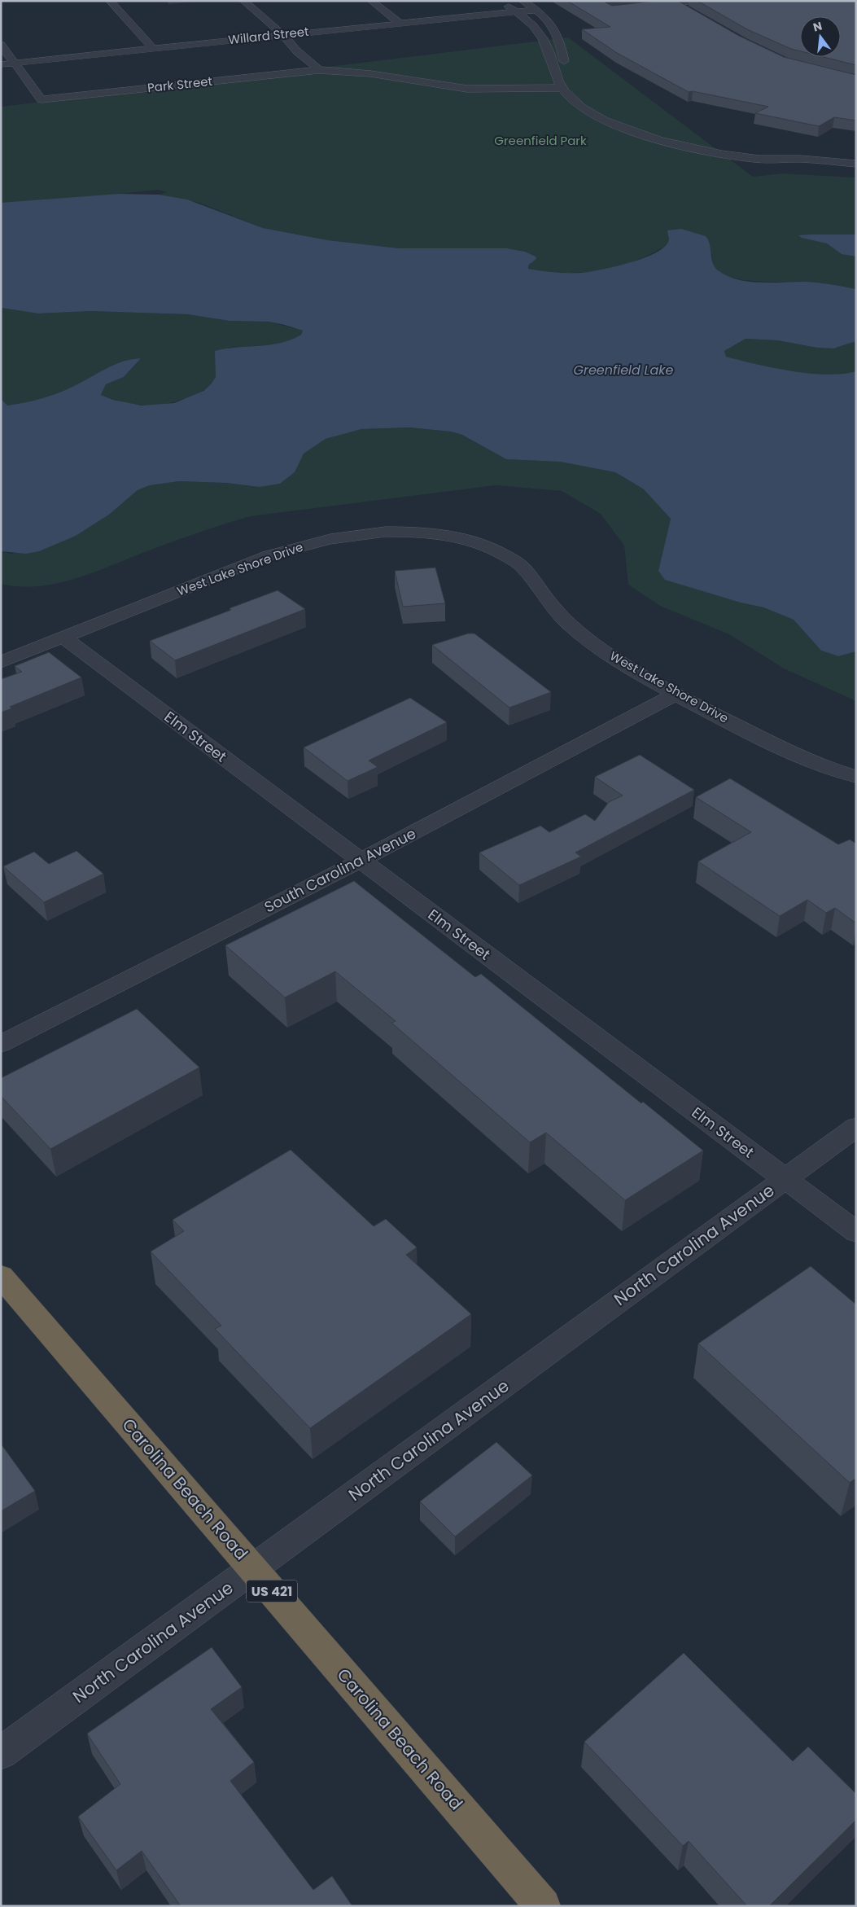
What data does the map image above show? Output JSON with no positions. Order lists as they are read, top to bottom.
{
  "streets": {
    "highway": ["Carolina Beach Road", "US 421"],
    "street": [
      "Willard Street",
      "Park Street",
      "West Lake Shore Drive",
      "Elm Street",
      "South Carolina Avenue",
      "North Carolina Avenue"
    ]
  },
  "crossings": [
    ["Willard Street", "Park Street"],
    ["West Lake Shore Drive", "Elm Street"],
    ["West Lake Shore Drive", "South Carolina Avenue"],
    ["Elm Street", "South Carolina Avenue"],
    ["Elm Street", "North Carolina Avenue"],
    ["North Carolina Avenue", "Carolina Beach Road"]
  ],
  "water": ["Greenfield Lake"],
  "parks": ["Greenfield Park"],
  "north": "top"
}
